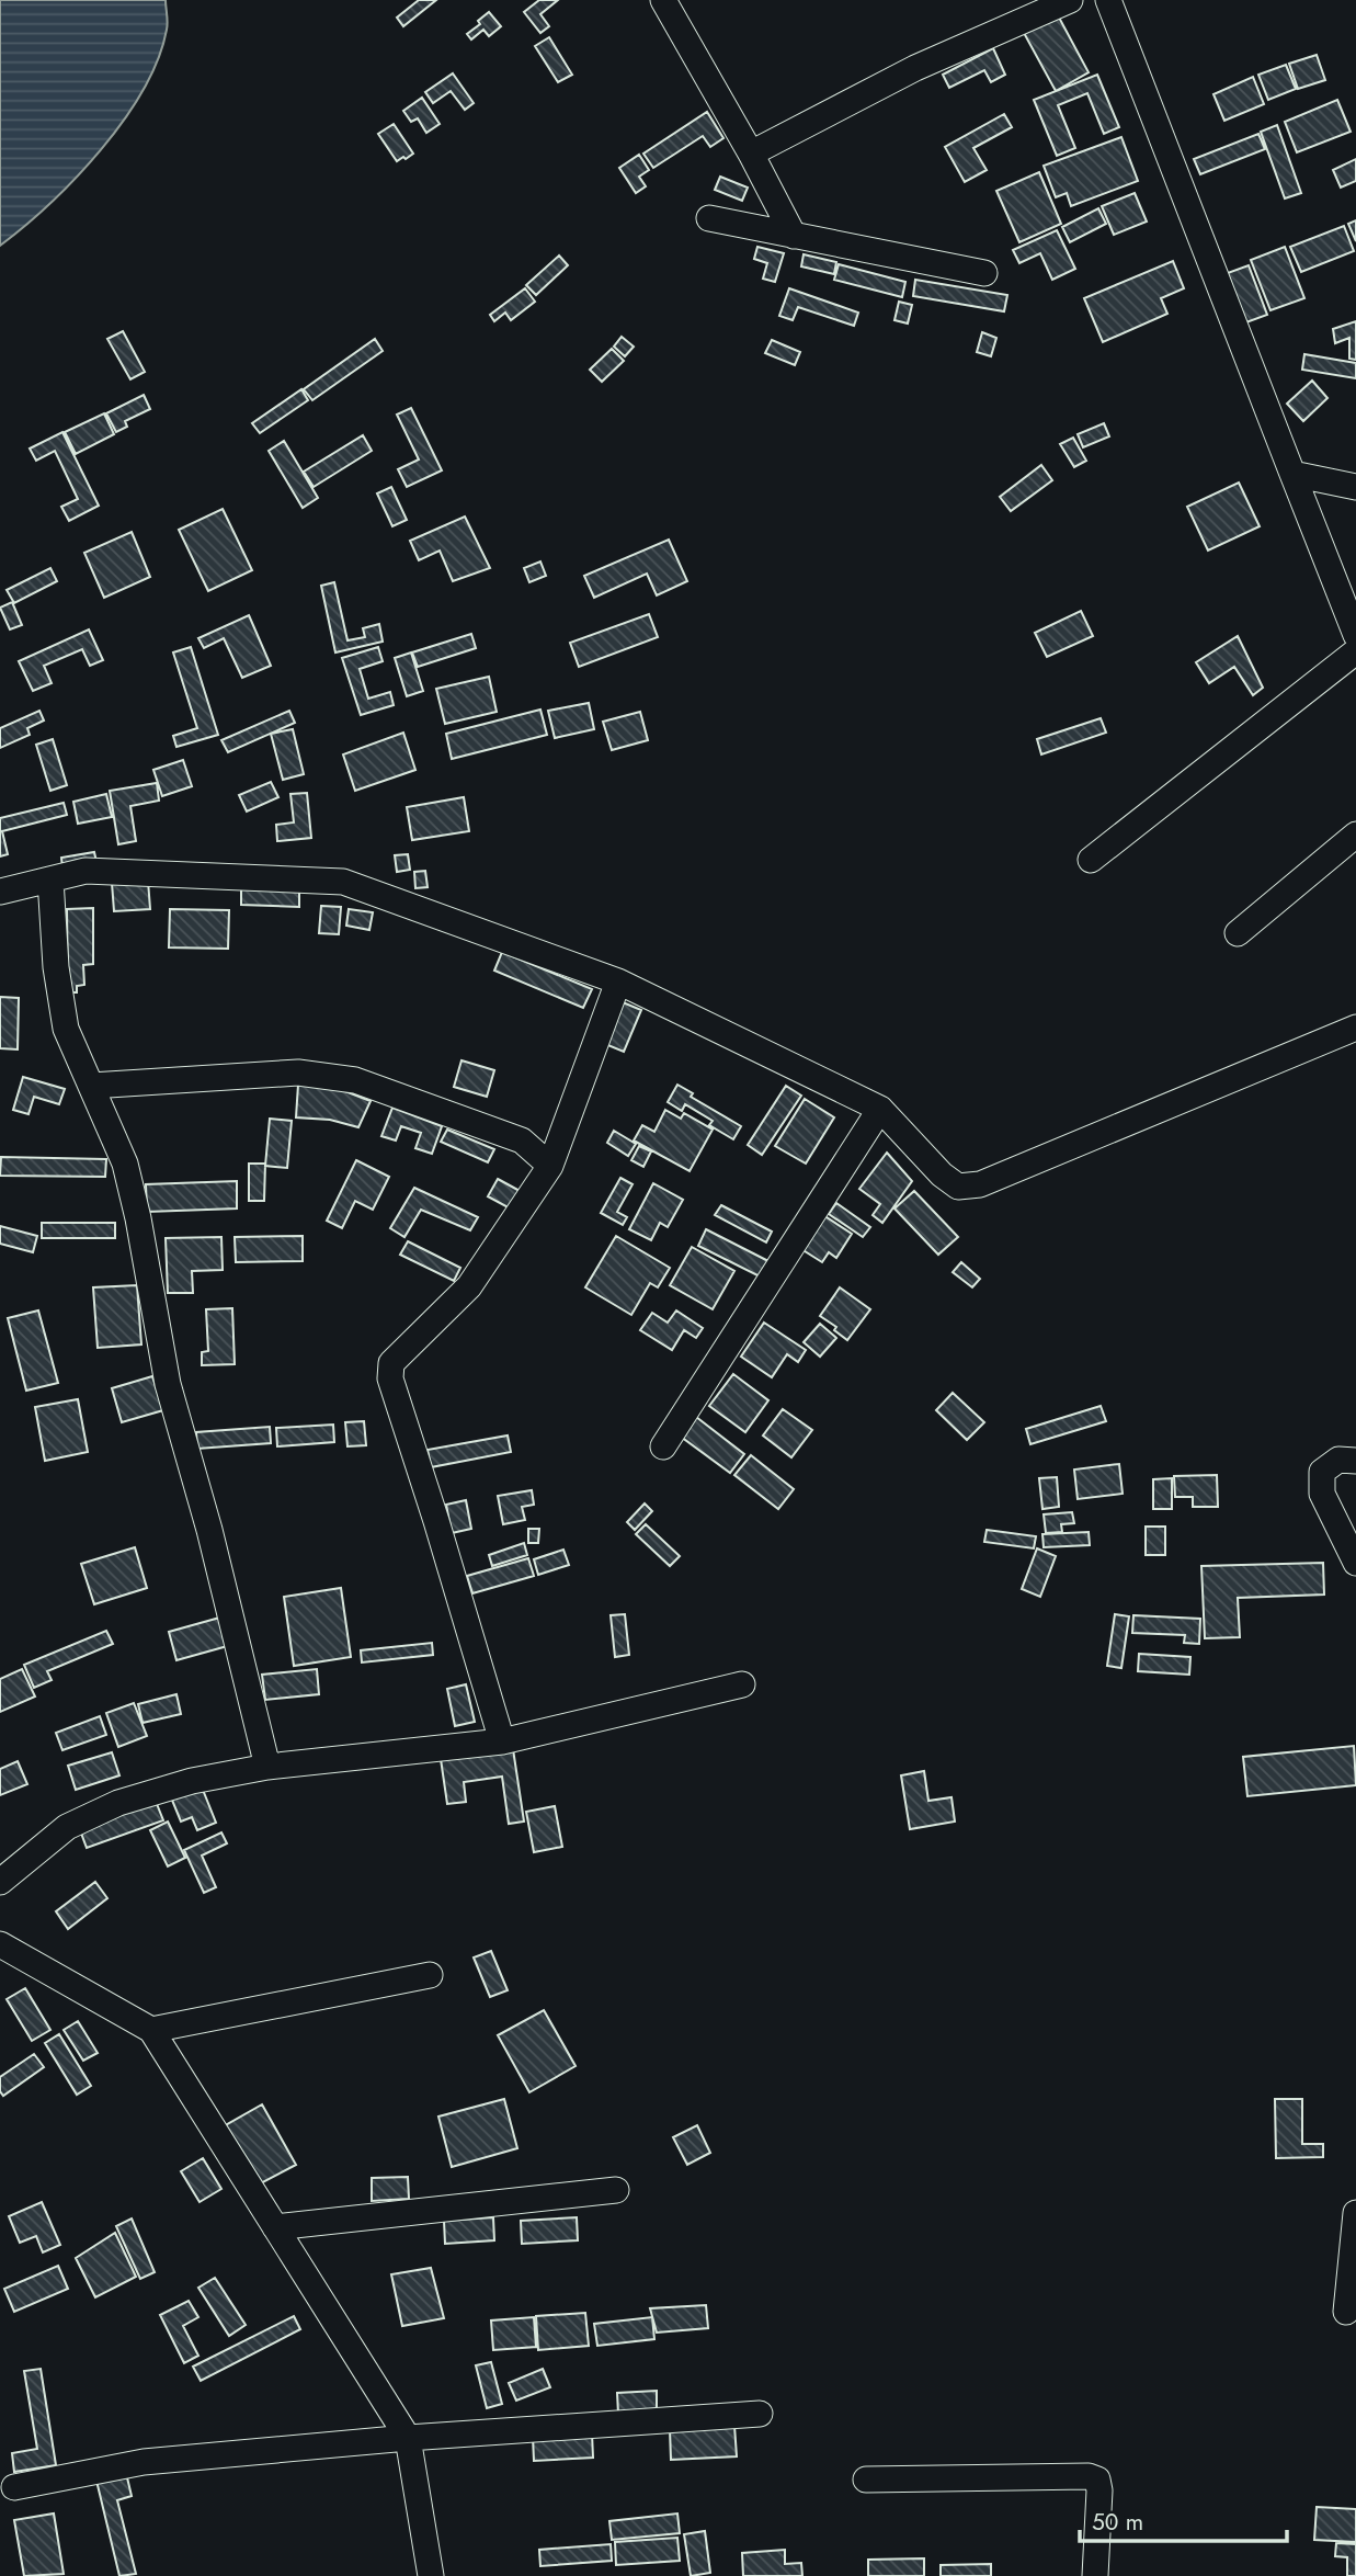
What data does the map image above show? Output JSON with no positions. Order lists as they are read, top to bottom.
{
  "scale_bar": "50 m"
}
